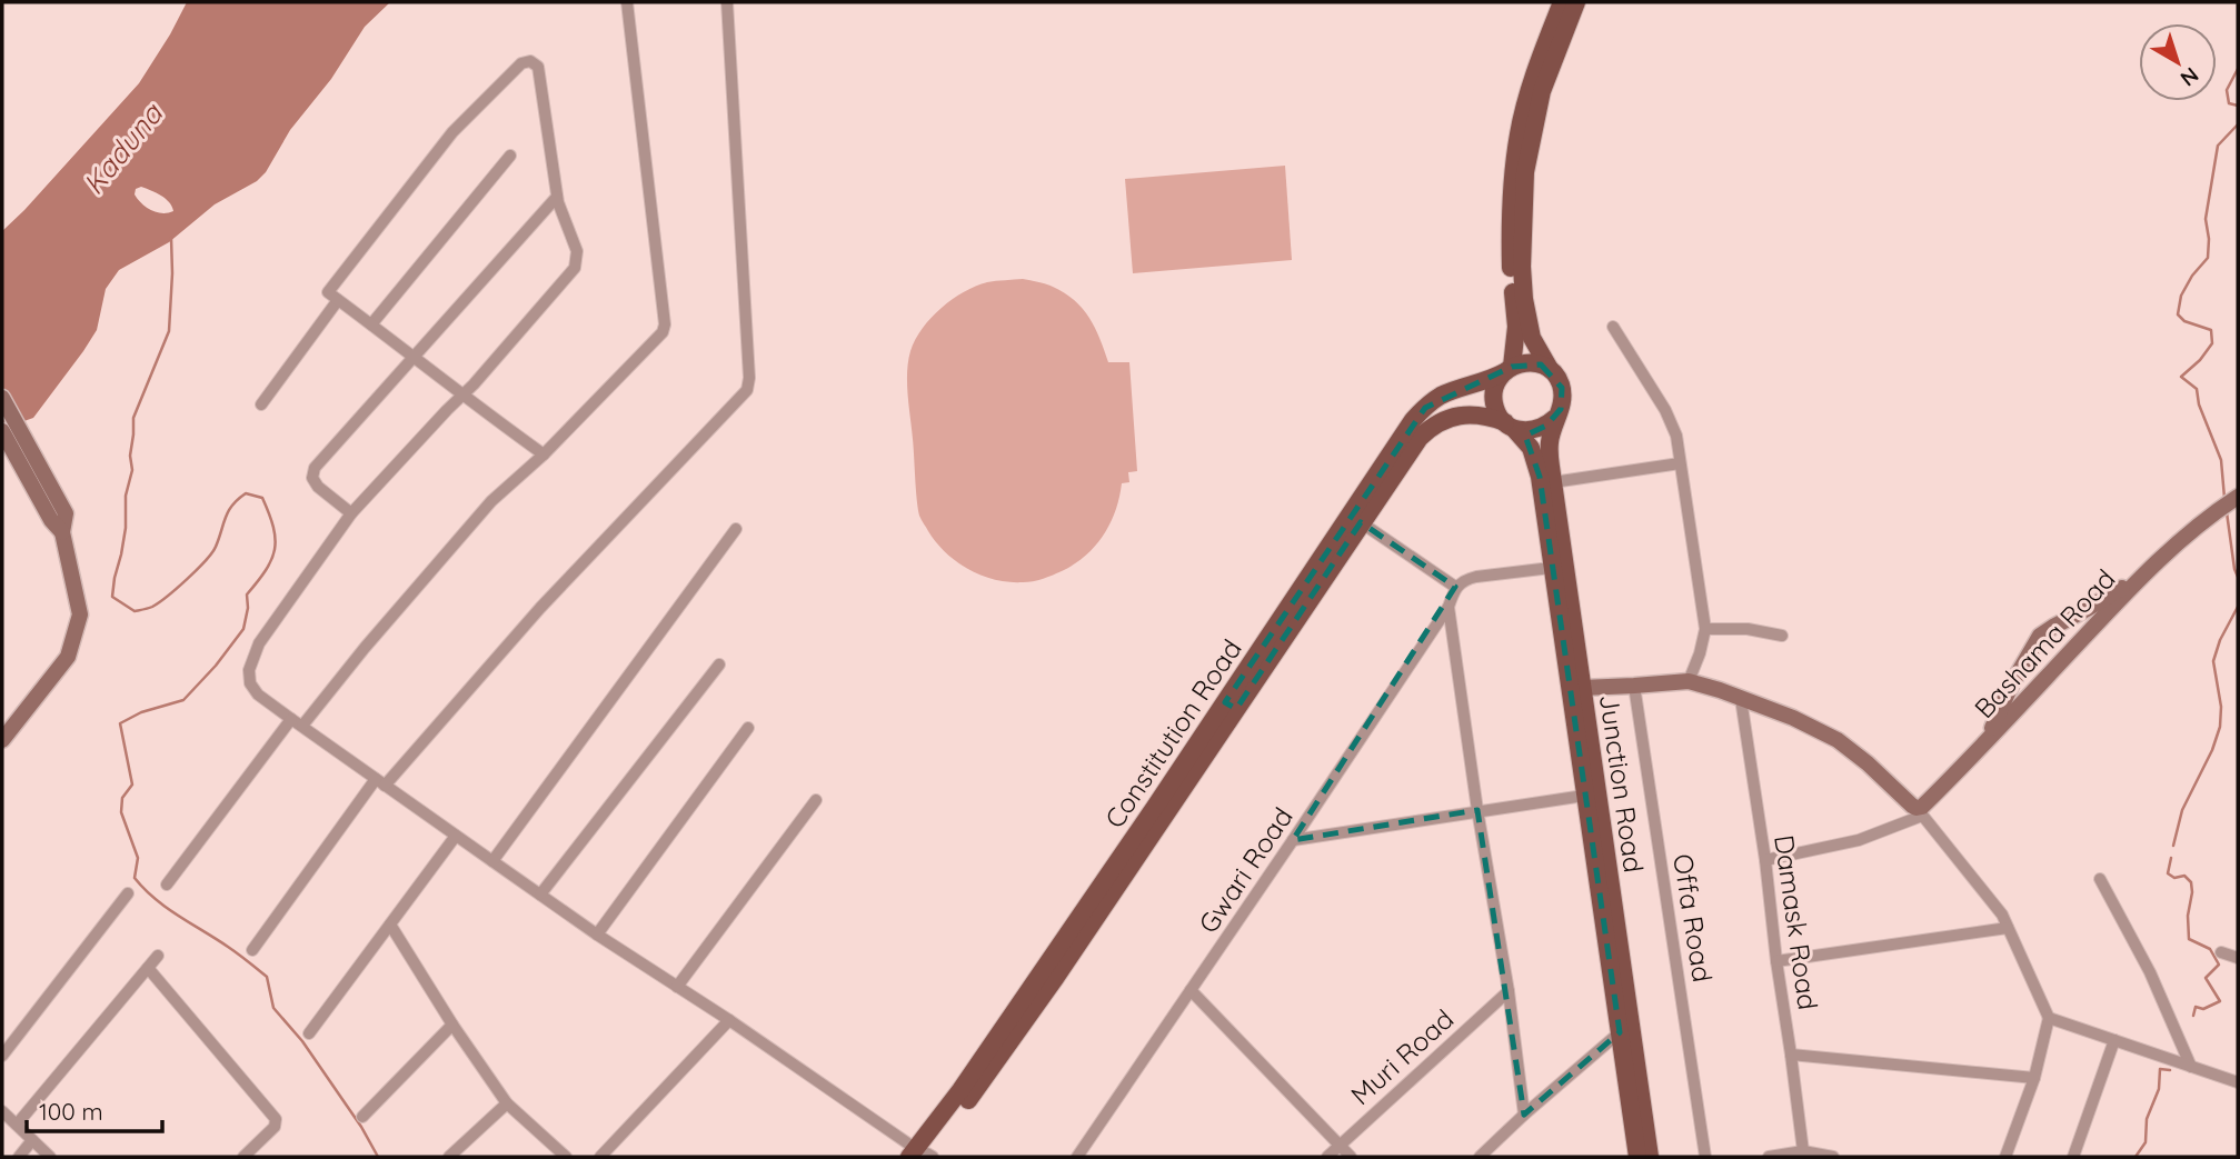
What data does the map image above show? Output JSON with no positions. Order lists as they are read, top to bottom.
{
  "streets": {
    "main road": ["Constitution Road", "Junction Road"],
    "street": [
      "Bashama Road",
      "Gwari Road",
      "Offa Road",
      "Damask Road",
      "Muri Road"
    ]
  },
  "crossings": [
    ["Constitution Road", "Junction Road"],
    ["Gwari Road", "Muri Road"]
  ],
  "water": ["Kaduna"],
  "scale_bar": "100 m",
  "north": "bottom right"
}
